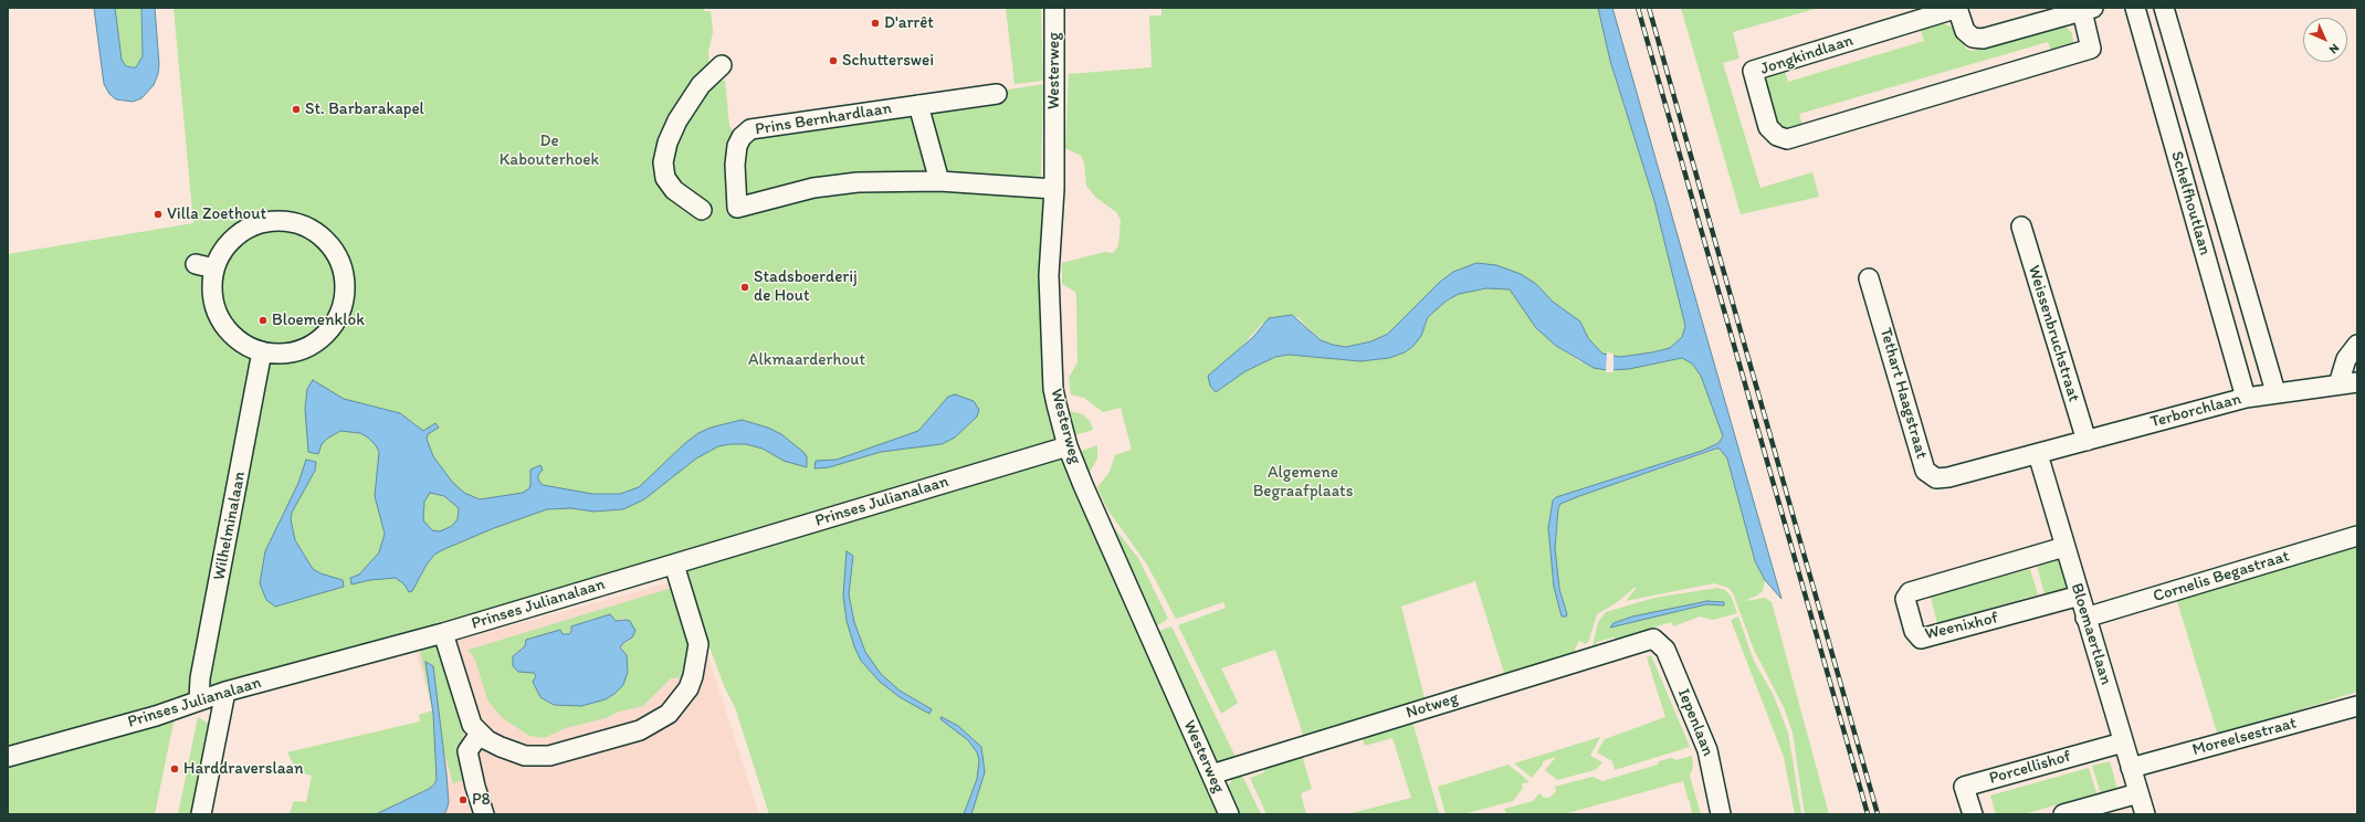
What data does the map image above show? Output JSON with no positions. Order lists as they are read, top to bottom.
{
  "streets": {
    "street": [
      "Jongkindlaan",
      "Westerweg",
      "Prins Bernhardlaan",
      "Schelfhoutlaan",
      "Weissenbruchstraat",
      "Tethart Haagstraat",
      "Terborchlaan",
      "Prinses Julianalaan",
      "Wilhelminalaan",
      "Cornelis Begastraat",
      "Weenixhof",
      "Bloemaertlaan",
      "Notweg",
      "Iepenlaan",
      "Moreelsestraat",
      "Porcellishof"
    ]
  },
  "crossings": [
    ["Westerweg", "Prins Bernhardlaan"],
    ["Westerweg", "Prinses Julianalaan"],
    ["Westerweg", "Notweg"],
    ["Schelfhoutlaan", "Terborchlaan"],
    ["Weissenbruchstraat", "Terborchlaan"],
    ["Tethart Haagstraat", "Terborchlaan"],
    ["Tethart Haagstraat", "Bloemaertlaan"],
    ["Terborchlaan", "Bloemaertlaan"],
    ["Prinses Julianalaan", "Wilhelminalaan"],
    ["Cornelis Begastraat", "Bloemaertlaan"],
    ["Weenixhof", "Bloemaertlaan"],
    ["Bloemaertlaan", "Moreelsestraat"],
    ["Bloemaertlaan", "Porcellishof"],
    ["Notweg", "Iepenlaan"]
  ],
  "parks": ["De Kabouterhoek", "Alkmaarderhout", "Algemene Begraafplaats"],
  "places": [
    "D'arrêt",
    "Schutterswei",
    "St. Barbarakapel",
    "Villa Zoethout",
    "Stadsboerderij de Hout",
    "Bloemenklok",
    "Harddraverslaan",
    "P8"
  ],
  "north": "bottom right"
}
